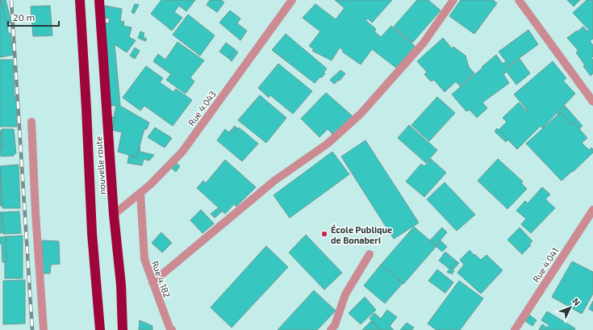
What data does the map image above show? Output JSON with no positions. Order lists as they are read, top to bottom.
{
  "streets": {
    "highway": ["nouvelle route"],
    "street": ["Rue 4.043", "Rue 4.041", "Rue 4.182"]
  },
  "crossings": [
    ["Rue 4.043", "nouvelle route"],
    ["Rue 4.043", "Rue 4.182"]
  ],
  "places": ["École Publique de Bonaberi"],
  "scale_bar": "20 m",
  "north": "top right"
}
